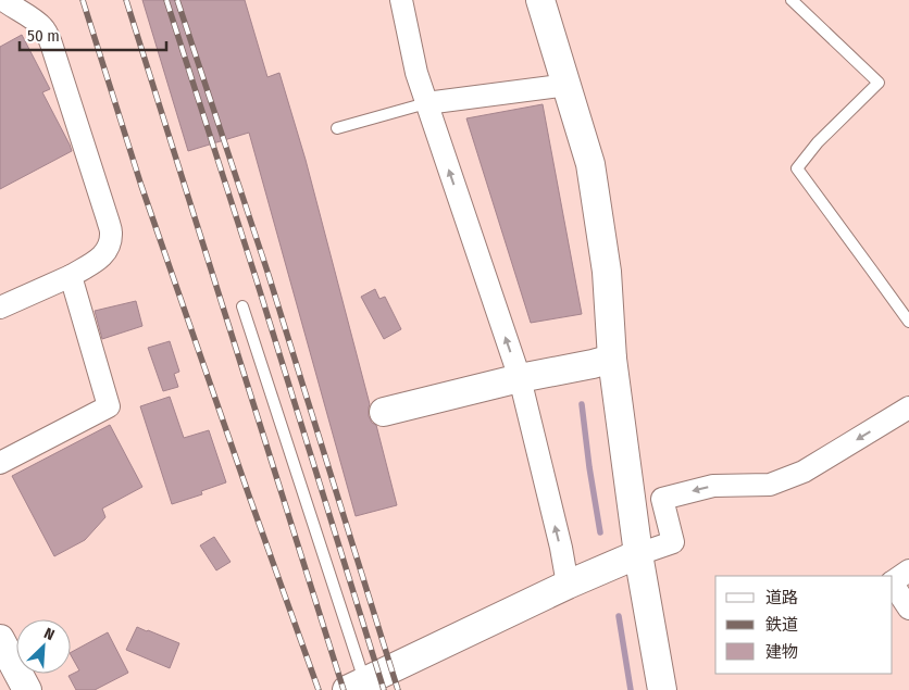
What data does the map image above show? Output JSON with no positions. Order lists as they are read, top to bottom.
{
  "legend": ["道路", "鉄道", "建物"],
  "scale_bar": "50 m",
  "north": "top right"
}
